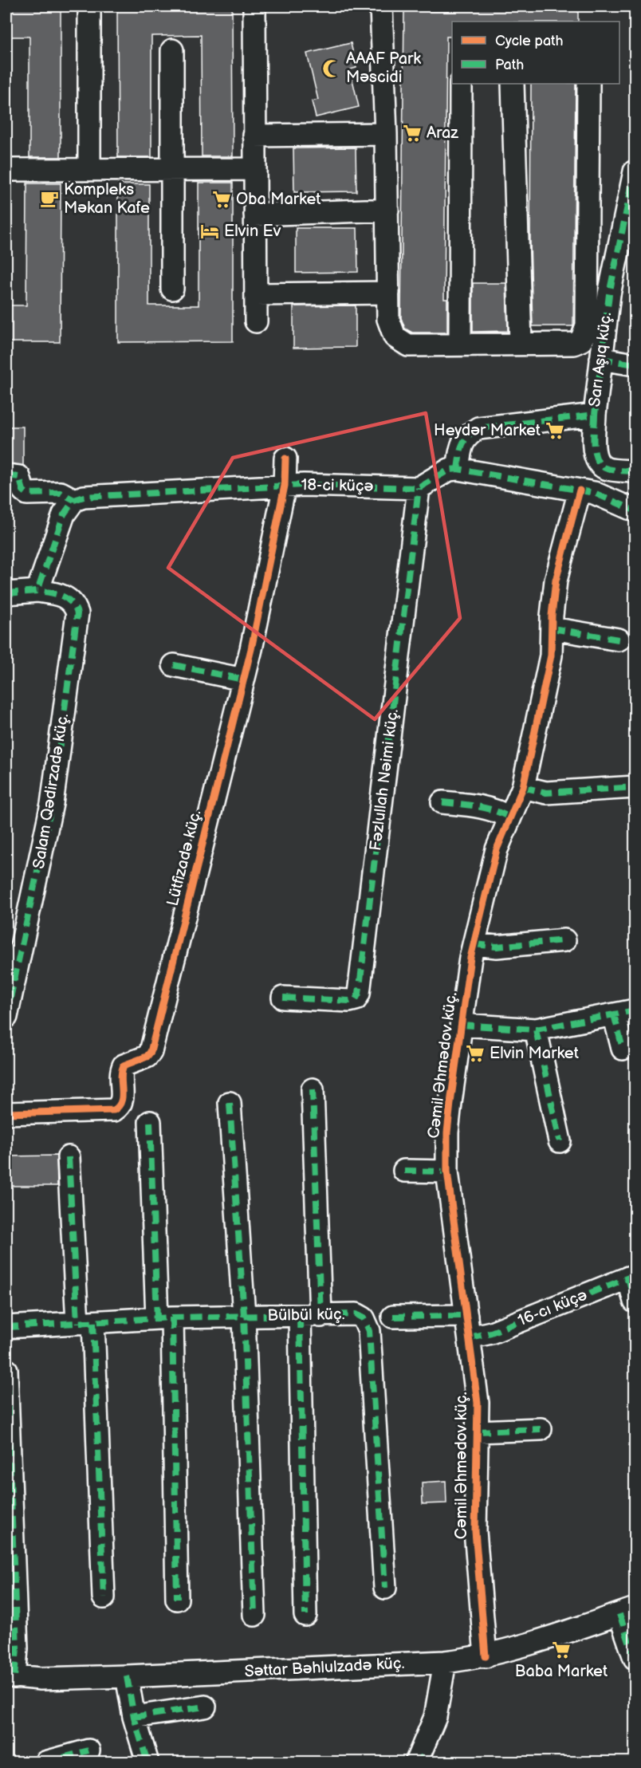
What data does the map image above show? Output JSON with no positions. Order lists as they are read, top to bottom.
{
  "streets": {
    "street": [
      "Sarı Aşıq küç.",
      "18-ci küçə",
      "Fəzlullah Nəimi küç.",
      "Salam Qədirzadə küç.",
      "Lütfizadə küç.",
      "Cəmil Əhmədov küç.",
      "16-cı küçə",
      "Bülbül küç.",
      "Səttar Bəhlulzadə küç."
    ]
  },
  "crossings": [
    ["18-ci küçə", "Fəzlullah Nəimi küç."],
    ["18-ci küçə", "Lütfizadə küç."],
    ["Cəmil Əhmədov küç.", "16-cı küçə"],
    ["Cəmil Əhmədov küç.", "Səttar Bəhlulzadə küç."]
  ],
  "places": {
    "mosque": ["AAAF Park Məscidi"],
    "supermarket": [
      "Araz",
      "Oba Market",
      "Heydər Market",
      "Elvin Market",
      "Baba Market"
    ],
    "cafe": ["Kompleks Məkan Kafe"],
    "hotel": ["Elvin Ev"]
  },
  "legend": ["Cycle path", "Path"]
}
